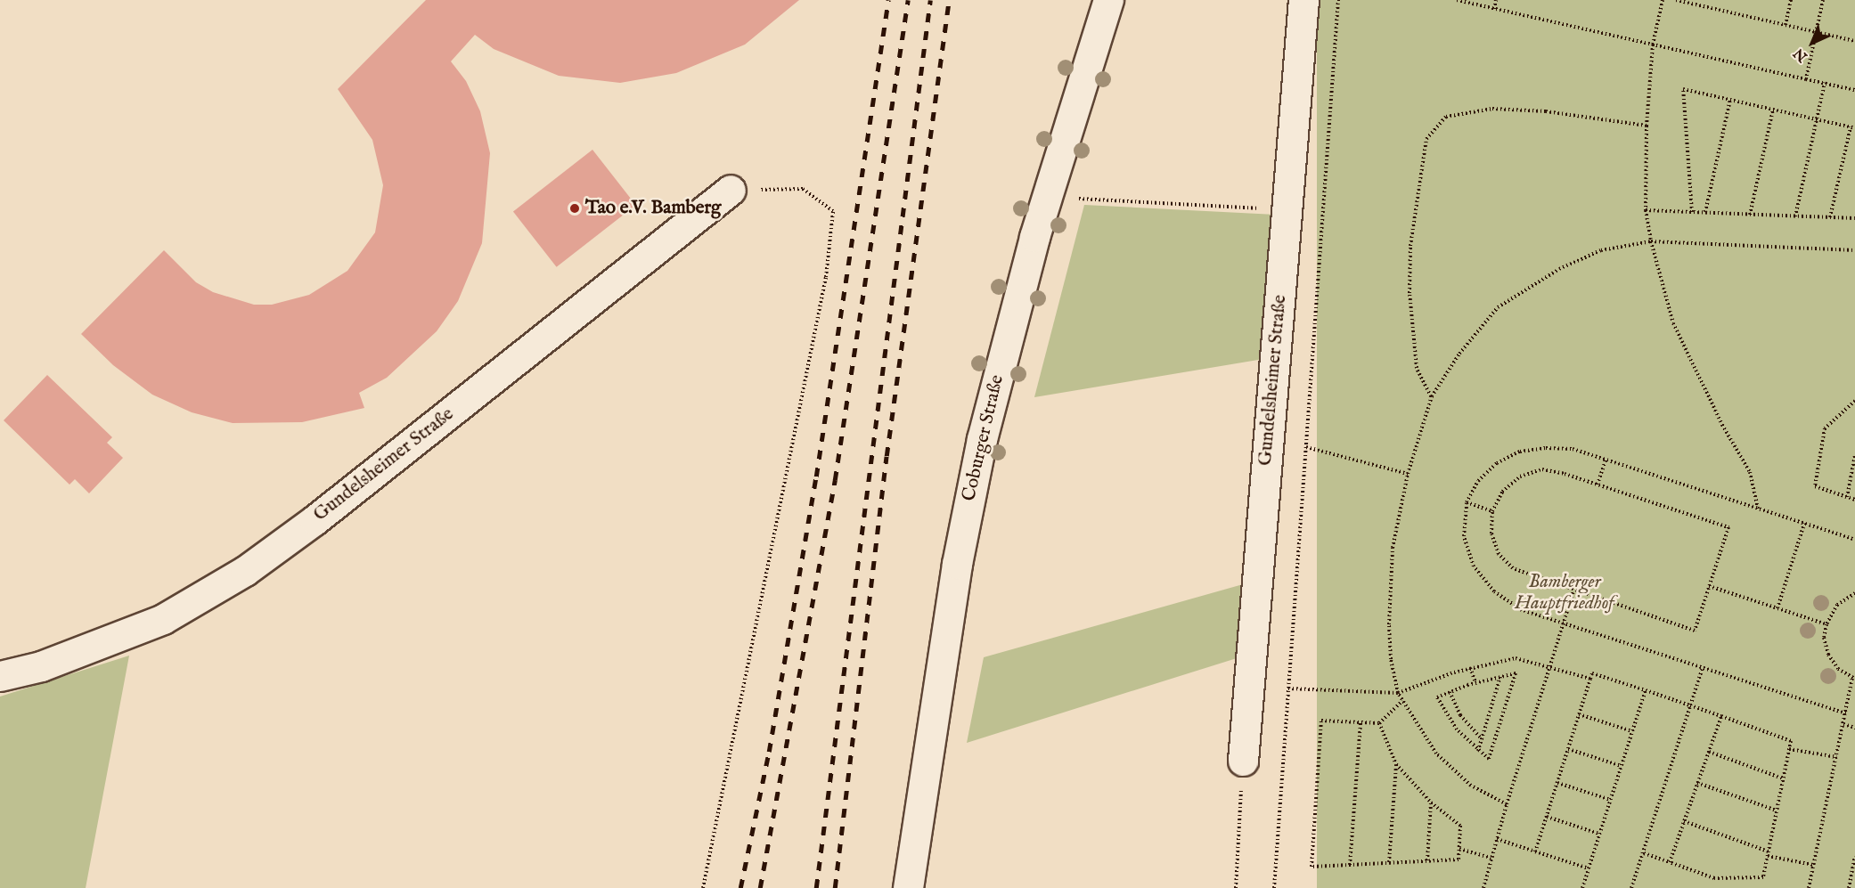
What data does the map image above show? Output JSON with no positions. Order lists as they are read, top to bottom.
{
  "streets": {
    "street": ["Gundelsheimer Straße", "Coburger Straße"]
  },
  "parks": ["Bamberger Hauptfriedhof"],
  "places": ["Tao e.V. Bamberg"],
  "north": "bottom left"
}
